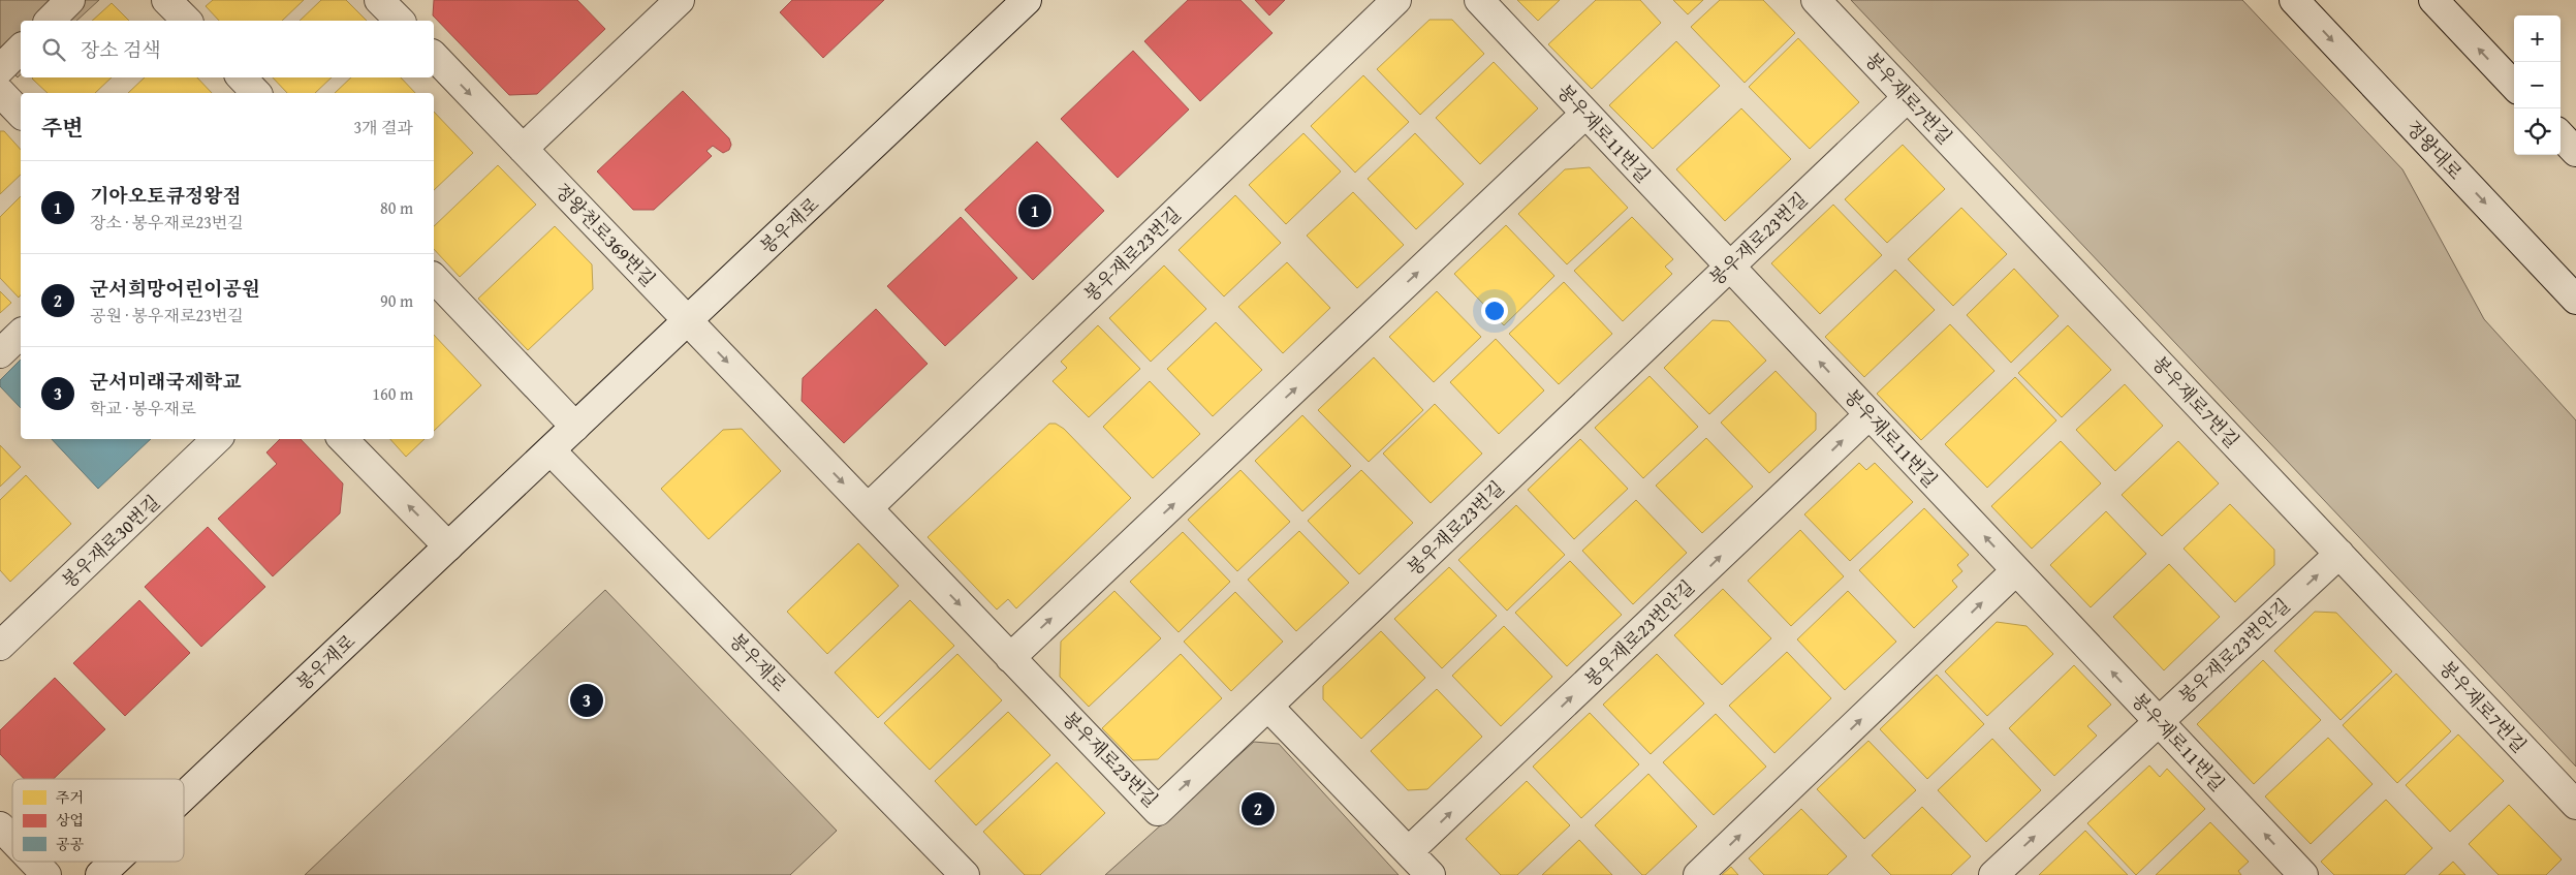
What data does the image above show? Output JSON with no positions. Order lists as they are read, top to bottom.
{
  "streets": {
    "street": [
      "봉우재로7번길",
      "봉우재로11번길",
      "정왕대로",
      "봉우재로",
      "정왕천로369번길",
      "봉우재로23번길",
      "봉우재로30번길",
      "봉우재로23번안길"
    ]
  },
  "crossings": [
    ["봉우재로7번길", "봉우재로23번길"],
    ["봉우재로7번길", "봉우재로23번안길"],
    ["봉우재로11번길", "봉우재로23번길"],
    ["봉우재로11번길", "봉우재로23번안길"],
    ["봉우재로", "정왕천로369번길"],
    ["봉우재로", "봉우재로23번길"],
    ["정왕천로369번길", "봉우재로23번길"]
  ],
  "one_way": ["봉우재로11번길"],
  "legend": ["주거", "상업", "공공"],
  "page": {
    "map_buttons": ["+", "−"],
    "search": "장소 검색",
    "heading": ["주변", "3개 결과"],
    "list": [
      {
        "mark": "1",
        "name": "기아오토큐정왕점",
        "note": "장소 · 봉우재로23번길",
        "value": "80 m"
      },
      {
        "mark": "2",
        "name": "군서희망어린이공원",
        "note": "공원 · 봉우재로23번길",
        "value": "90 m"
      },
      {
        "mark": "3",
        "name": "군서미래국제학교",
        "note": "학교 · 봉우재로",
        "value": "160 m"
      }
    ],
    "pins": ["1", "3", "2"]
  }
}
